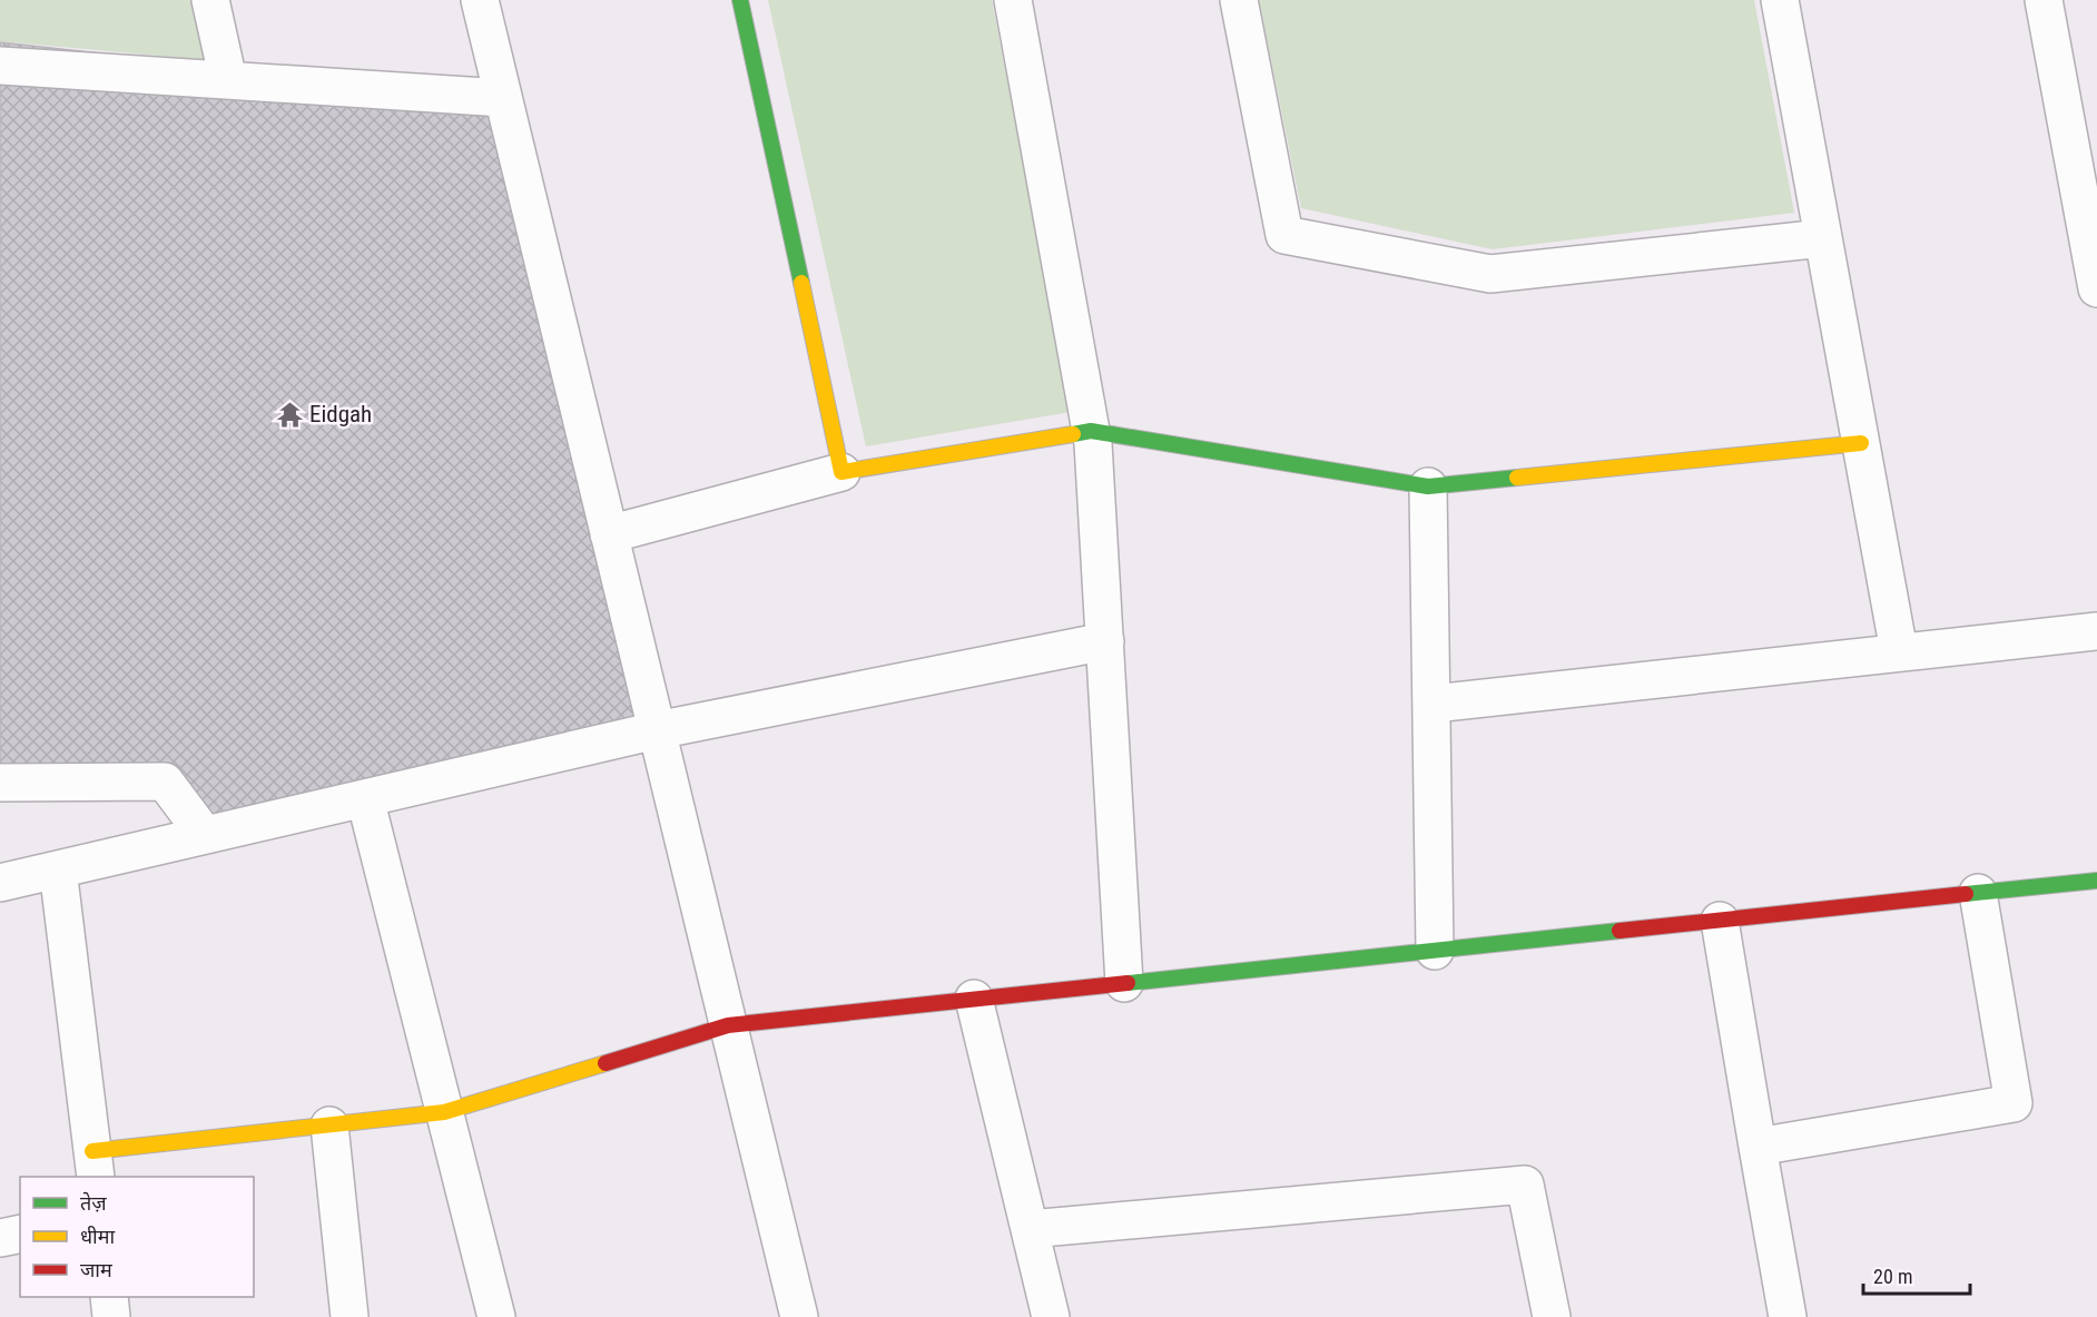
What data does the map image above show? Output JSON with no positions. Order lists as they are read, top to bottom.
{
  "places": {
    "temple": ["Eidgah"]
  },
  "legend": ["तेज़", "धीमा", "जाम"],
  "scale_bar": "20 m"
}
